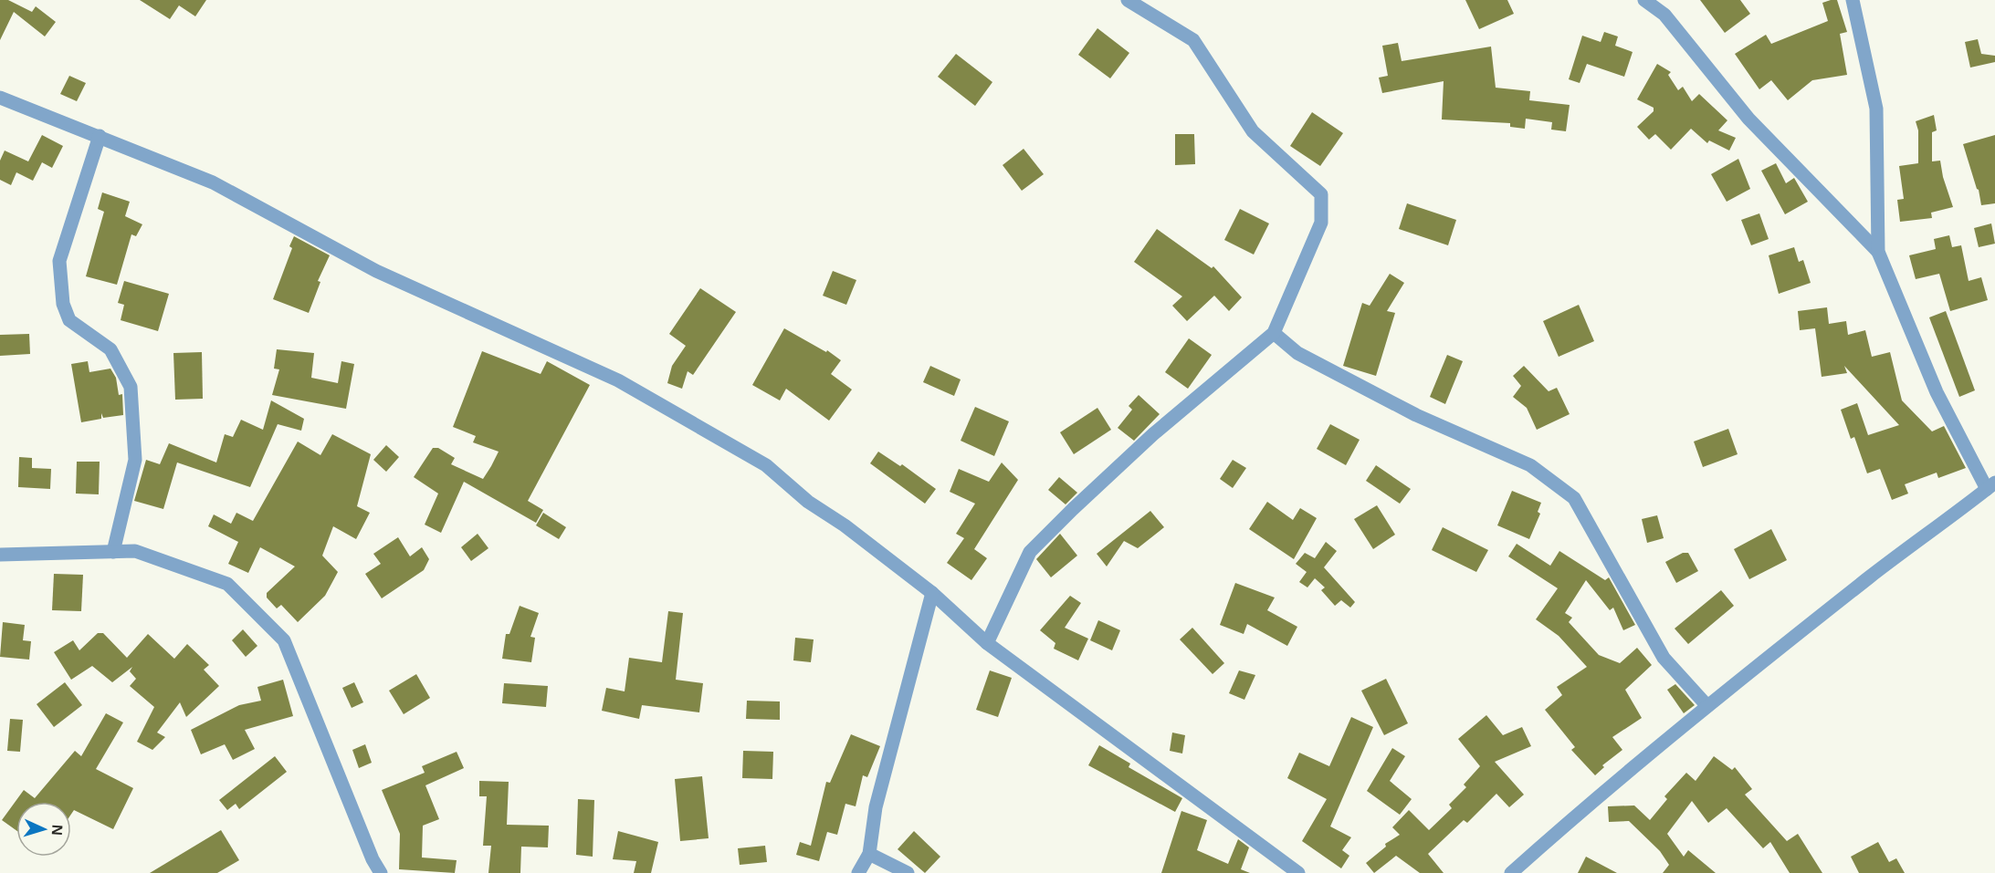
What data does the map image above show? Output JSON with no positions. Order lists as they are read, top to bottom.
{
  "north": "right"
}
